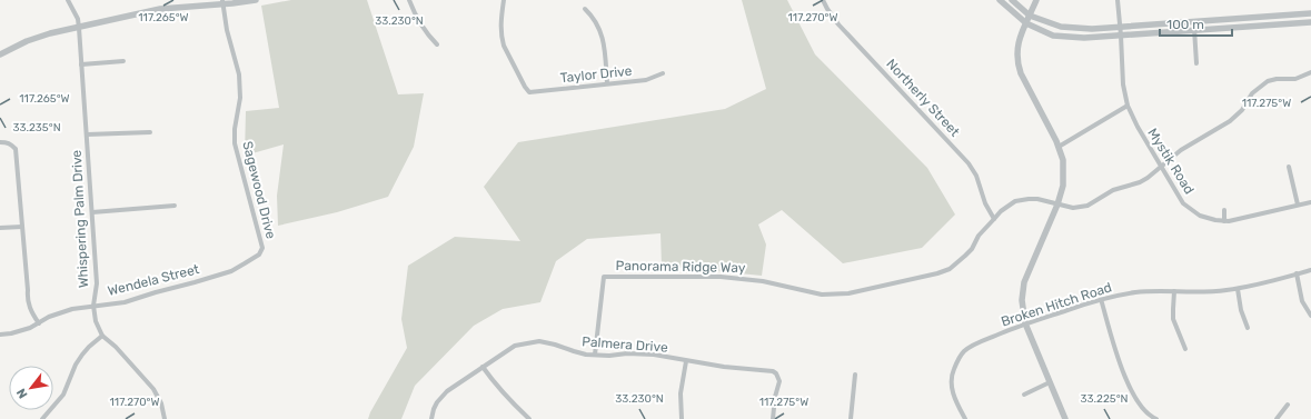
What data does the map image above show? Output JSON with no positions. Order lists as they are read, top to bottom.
{
  "streets": {
    "street": [
      "Taylor Drive",
      "Northerly Street",
      "Mystik Road",
      "Sagewood Drive",
      "Whispering Palm Drive",
      "Panorama Ridge Way",
      "Wendela Street",
      "Broken Hitch Road",
      "Palmera Drive"
    ]
  },
  "crossings": [
    ["Northerly Street", "Panorama Ridge Way"],
    ["Sagewood Drive", "Wendela Street"],
    ["Whispering Palm Drive", "Wendela Street"],
    ["Panorama Ridge Way", "Palmera Drive"]
  ],
  "scale_bar": "100 m",
  "north": "bottom left",
  "coordinates": [
    "117.265°W",
    "117.270°W",
    "33.230°N",
    "117.275°W",
    "33.235°N",
    "33.225°N"
  ]
}
